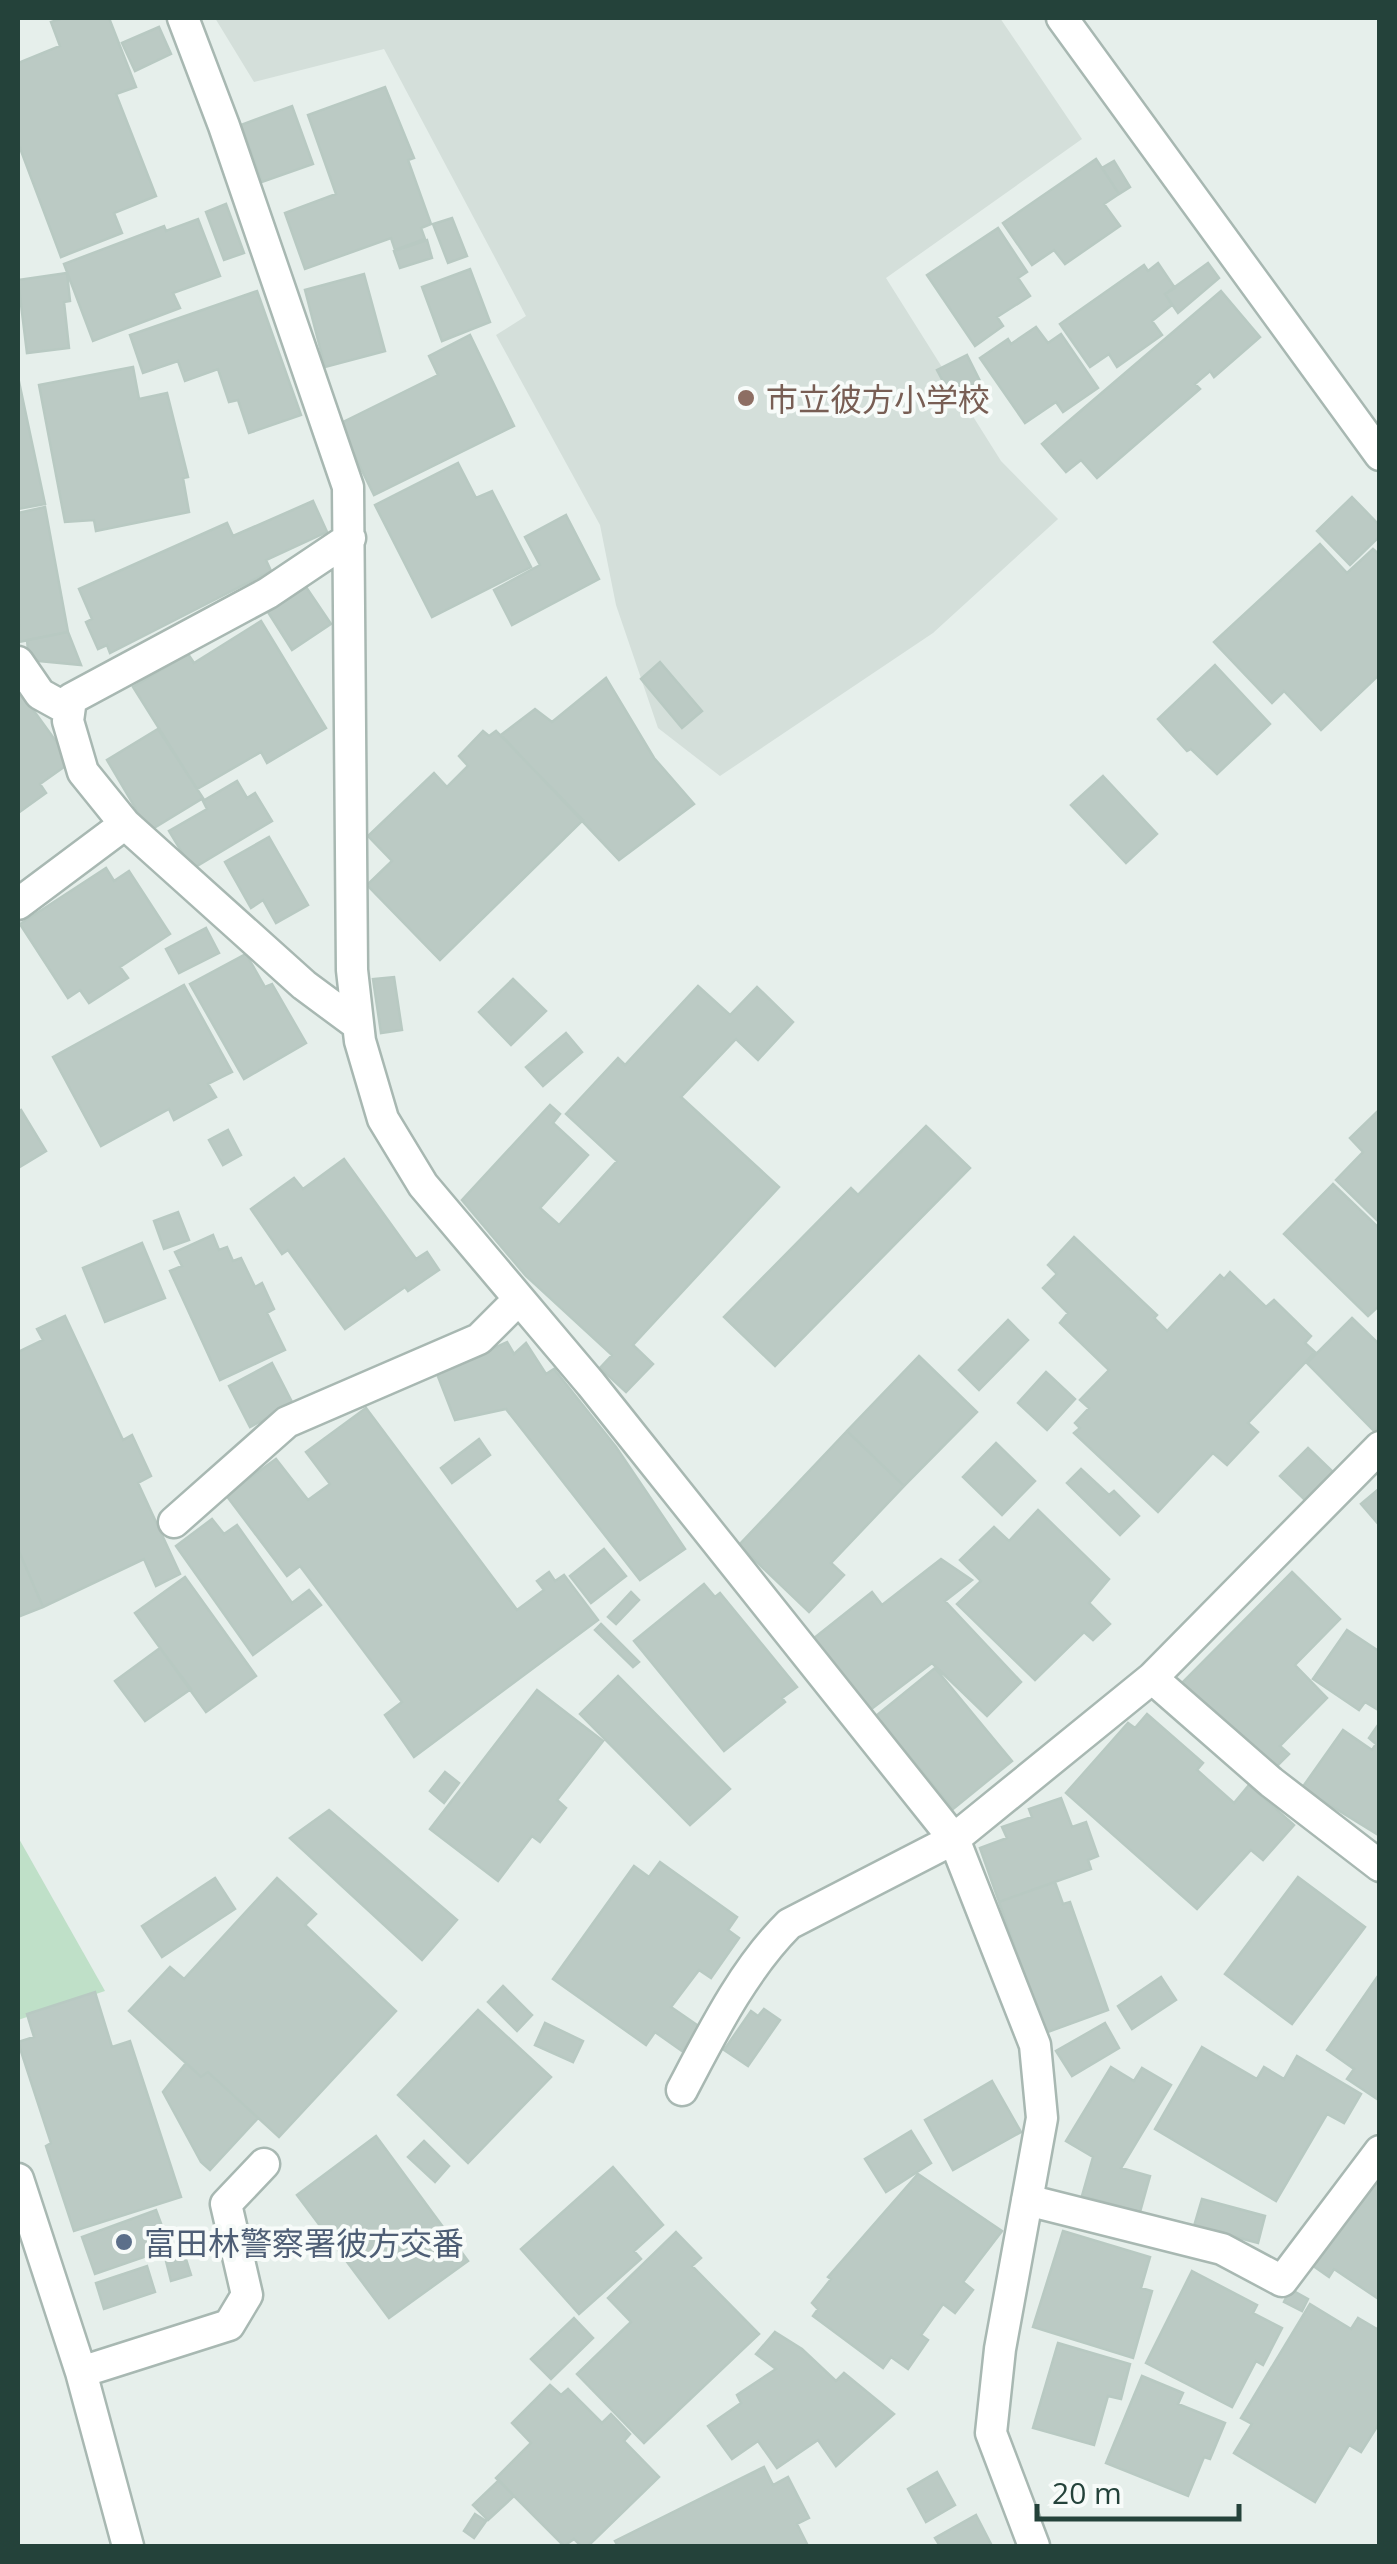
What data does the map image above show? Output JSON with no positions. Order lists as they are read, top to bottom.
{
  "places": ["市立彼方小学校", "富田林警察署彼方交番"],
  "scale_bar": "20 m"
}
